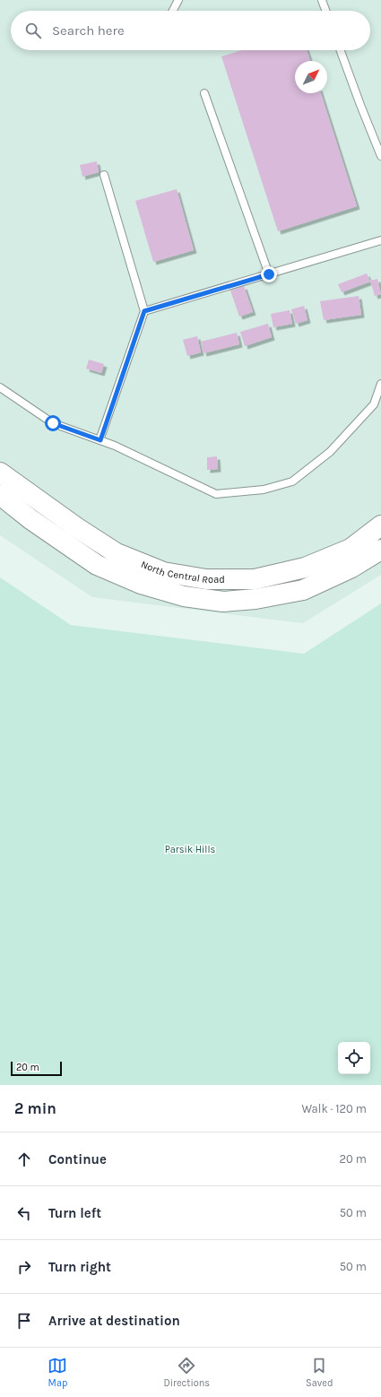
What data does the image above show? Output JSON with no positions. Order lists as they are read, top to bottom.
{
  "streets": {
    "main road": ["North Central Road"]
  },
  "parks": ["Parsik Hills"],
  "scale_bar": "20 m",
  "north": "top right",
  "page": {
    "search": "Search here",
    "scale": "20 m",
    "heading": ["2 min", "Walk · 120 m"],
    "list": [
      ["Continue", "20 m"],
      ["Turn left", "50 m"],
      ["Turn right", "50 m"],
      "Arrive at destination"
    ],
    "nav": ["Map", "Directions", "Saved"]
  }
}
